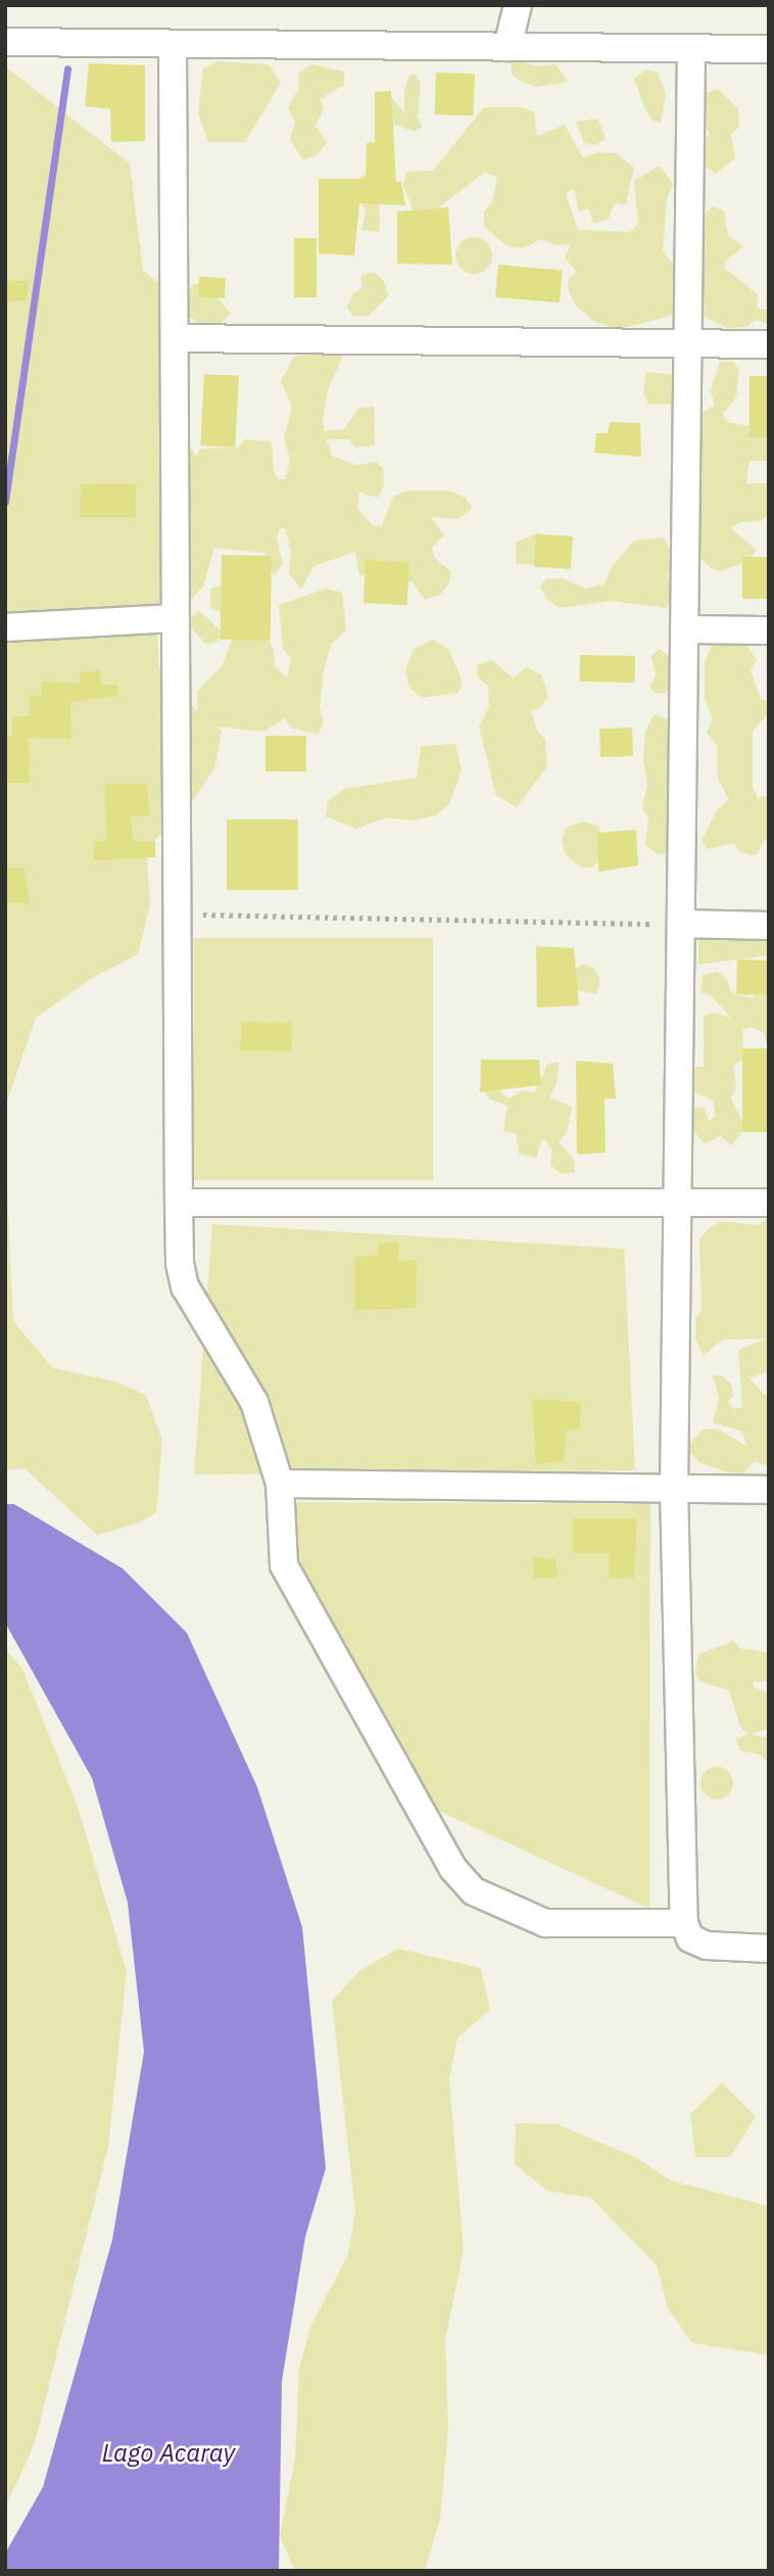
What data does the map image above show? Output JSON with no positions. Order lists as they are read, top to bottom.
{
  "water": ["Lago Acaray"]
}
